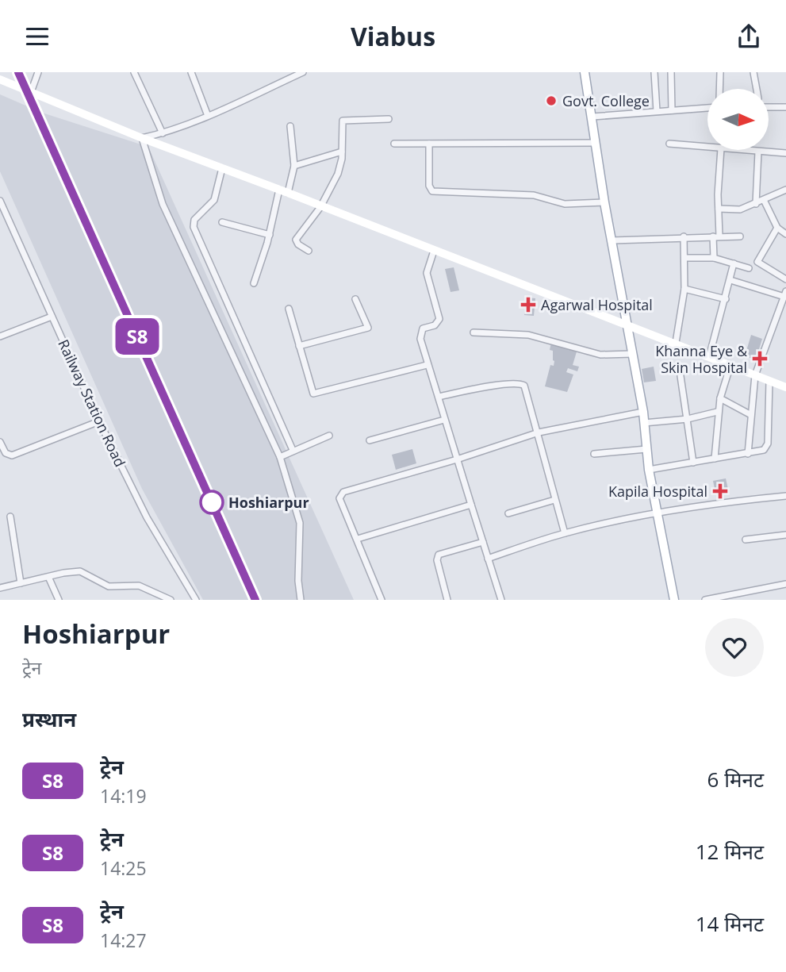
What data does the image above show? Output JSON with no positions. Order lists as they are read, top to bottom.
{
  "streets": {
    "street": ["Railway Station Road"]
  },
  "places": {
    "other": ["Govt. College", "Hoshiarpur"],
    "health": ["Agarwal Hospital", "Khanna Eye & Skin Hospital", "Kapila Hospital"]
  },
  "north": "right",
  "page": {
    "header": "Viabus",
    "on_map": "S8",
    "heading": [
      ["Hoshiarpur", "ट्रेन"],
      "प्रस्थान"
    ],
    "list": [
      {
        "mark": "S8",
        "name": "ट्रेन",
        "note": "14:19",
        "value": "6 मिनट"
      },
      {
        "mark": "S8",
        "name": "ट्रेन",
        "note": "14:25",
        "value": "12 मिनट"
      },
      {
        "mark": "S8",
        "name": "ट्रेन",
        "note": "14:27",
        "value": "14 मिनट"
      }
    ]
  }
}
